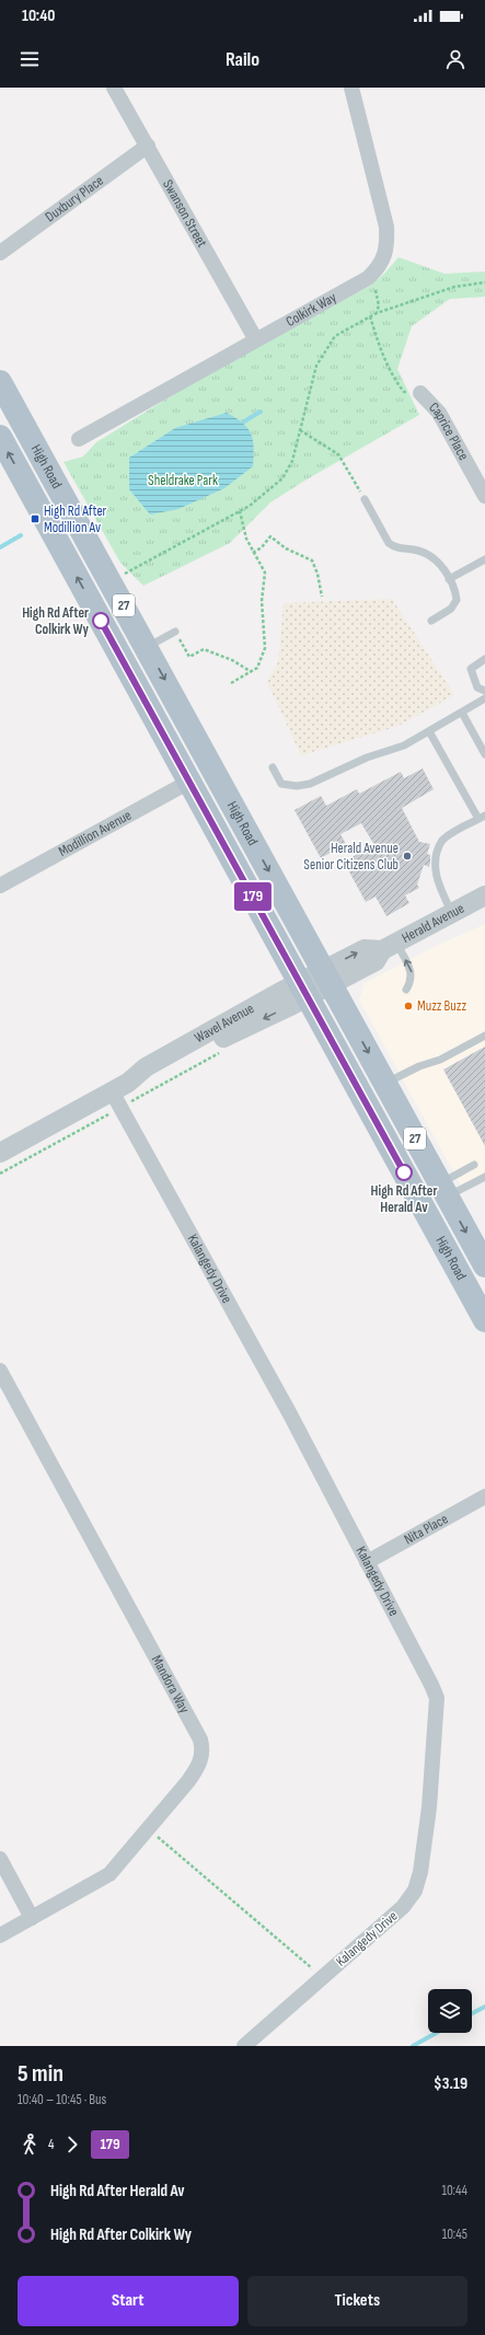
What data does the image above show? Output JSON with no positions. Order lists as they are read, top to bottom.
{
  "streets": {
    "main road": ["High Road", "27"],
    "street": [
      "Duxbury Place",
      "Swanson Street",
      "Colkirk Way",
      "Caprice Place",
      "Modillion Avenue",
      "Herald Avenue",
      "Wavel Avenue",
      "Kalangedy Drive",
      "Nita Place",
      "Mandora Way"
    ]
  },
  "crossings": [
    ["Duxbury Place", "Swanson Street"],
    ["Swanson Street", "Colkirk Way"],
    ["High Road", "Modillion Avenue"],
    ["High Road", "Herald Avenue"],
    ["High Road", "Wavel Avenue"],
    ["Herald Avenue", "Wavel Avenue"],
    ["Wavel Avenue", "Kalangedy Drive"],
    ["Kalangedy Drive", "Nita Place"]
  ],
  "parks": ["Sheldrake Park"],
  "places": {
    "transit": ["High Rd After Modillion Av"],
    "other": [
      "High Rd After Colkirk Wy",
      "Herald Avenue Senior Citizens Club",
      "Muzz Buzz",
      "High Rd After Herald Av"
    ]
  },
  "lines": ["bus line 179"],
  "page": {
    "status": "10:40",
    "header": "Railo",
    "on_map": "179",
    "heading": ["5 min", "10:40 – 10:45 · Bus", "$3.19"],
    "legs": ["4", "179"],
    "list": [
      {
        "name": "High Rd After Herald Av",
        "value": "10:44"
      },
      {
        "name": "High Rd After Colkirk Wy",
        "value": "10:45"
      }
    ],
    "buttons": ["Start", "Tickets"]
  }
}
